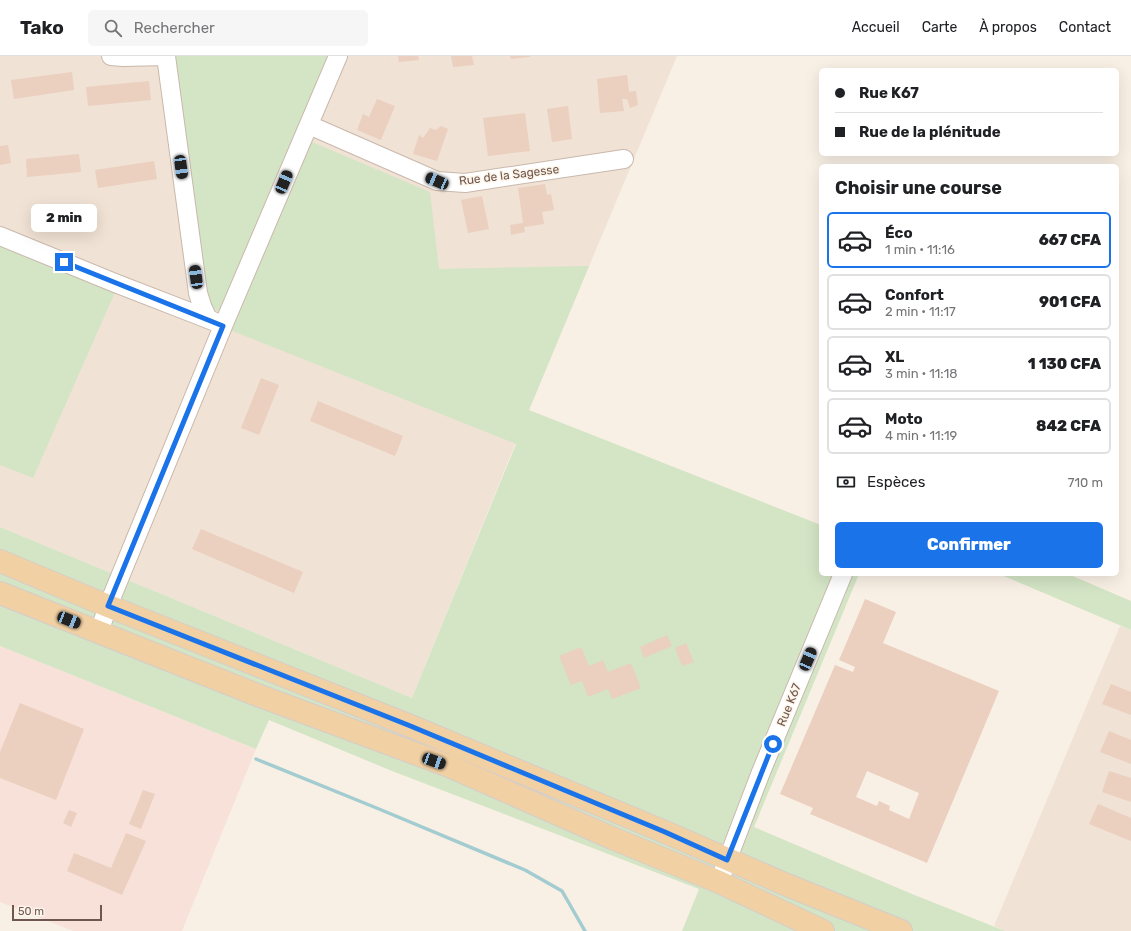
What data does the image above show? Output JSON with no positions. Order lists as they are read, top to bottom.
{
  "streets": {
    "street": ["Rue de la Sagesse", "Rue K67"]
  },
  "scale_bar": "50 m",
  "page": {
    "header": "Tako",
    "search": "Rechercher",
    "nav": [
      "Accueil",
      "Carte",
      "À propos",
      "Contact"
    ],
    "banner": ["Rue K67", "Rue de la plénitude"],
    "heading": "Choisir une course",
    "bubble": "2 min",
    "list": [
      {
        "name": "Éco",
        "note": "1 min · 11:16",
        "value": "667 CFA"
      },
      {
        "name": "Confort",
        "note": "2 min · 11:17",
        "value": "901 CFA"
      },
      {
        "name": "XL",
        "note": "3 min · 11:18",
        "value": "1 130 CFA"
      },
      {
        "name": "Moto",
        "note": "4 min · 11:19",
        "value": "842 CFA"
      }
    ],
    "pay": ["Espèces", "710 m"],
    "buttons": "Confirmer",
    "scale": "50 m"
  }
}
